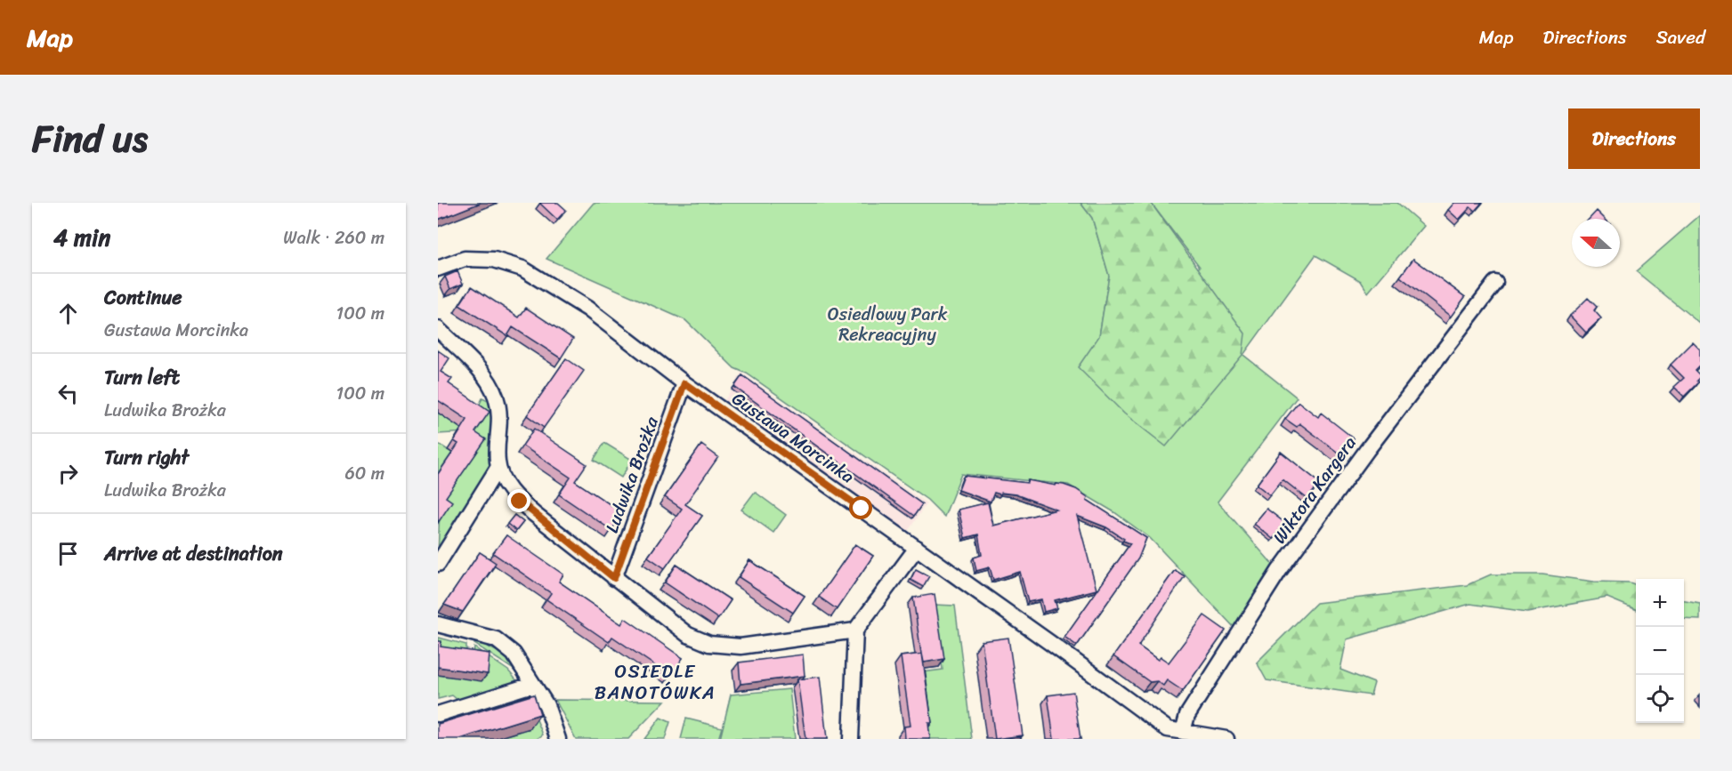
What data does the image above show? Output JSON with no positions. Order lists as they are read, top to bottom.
{
  "streets": {
    "street": ["Gustawa Morcinka", "Ludwika Brożka", "Wiktora Kargera"]
  },
  "crossings": [
    ["Gustawa Morcinka", "Ludwika Brożka"],
    ["Gustawa Morcinka", "Wiktora Kargera"]
  ],
  "districts": ["OSIEDLE BANOTÓWKA"],
  "parks": ["Osiedlowy Park Rekreacyjny"],
  "north": "left",
  "page": {
    "header": "Map",
    "nav": ["Map", "Directions", "Saved"],
    "title": "Find us",
    "buttons": "Directions",
    "heading": ["4 min", "Walk · 260 m"],
    "list": [
      ["Continue", "Gustawa Morcinka", "100 m"],
      ["Turn left", "Ludwika Brożka", "100 m"],
      ["Turn right", "Ludwika Brożka", "60 m"],
      "Arrive at destination"
    ],
    "map_buttons": ["+", "−"]
  }
}
